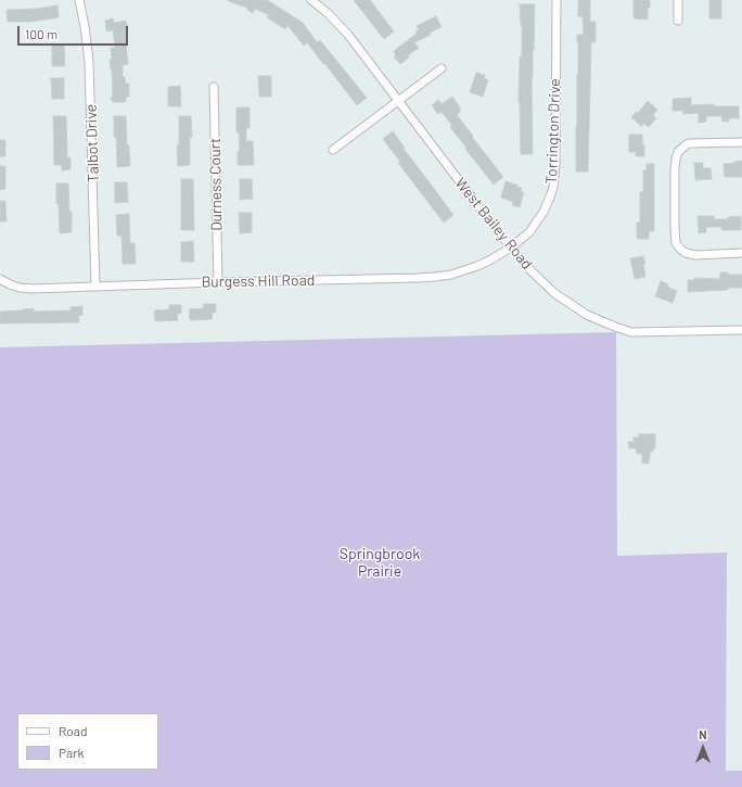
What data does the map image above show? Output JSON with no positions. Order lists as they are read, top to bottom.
{
  "streets": {
    "street": [
      "Torrington Drive",
      "Talbot Drive",
      "Durness Court",
      "West Bailey Road",
      "Burgess Hill Road"
    ]
  },
  "crossings": [
    ["Torrington Drive", "West Bailey Road"],
    ["Torrington Drive", "Burgess Hill Road"],
    ["Talbot Drive", "Burgess Hill Road"],
    ["Durness Court", "Burgess Hill Road"],
    ["West Bailey Road", "Burgess Hill Road"]
  ],
  "parks": ["Springbrook Prairie"],
  "legend": ["Road", "Park"],
  "scale_bar": "100 m",
  "north": "top"
}
